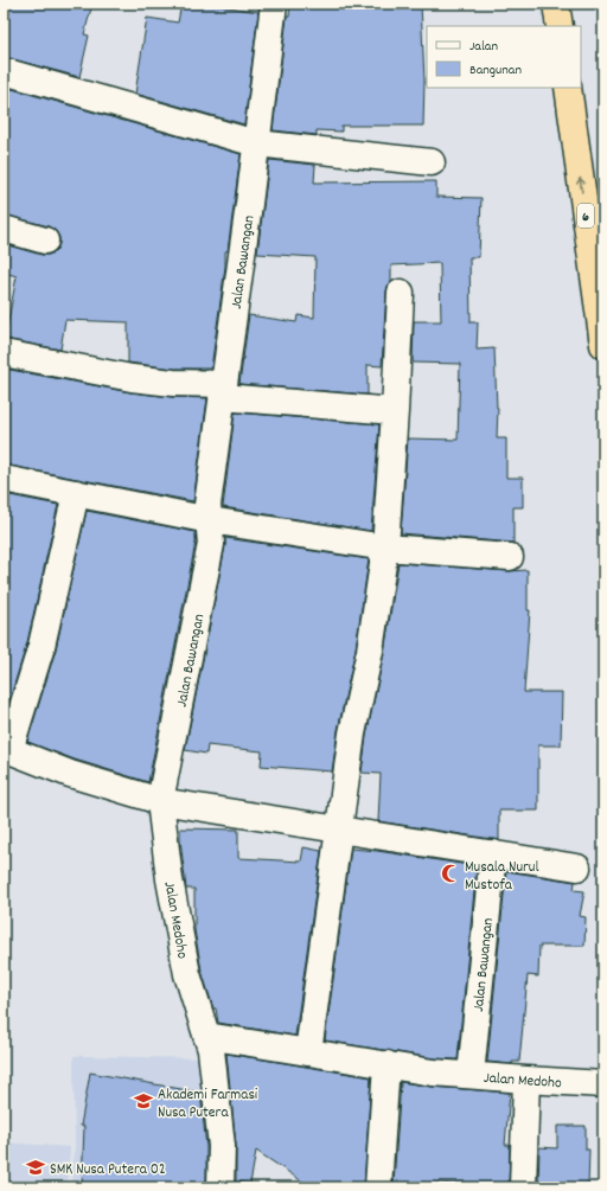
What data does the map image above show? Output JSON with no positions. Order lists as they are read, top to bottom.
{
  "streets": {
    "highway": ["6"],
    "street": ["Jalan Bawangan", "Jalan Medoho"]
  },
  "crossings": [
    ["Jalan Bawangan", "Jalan Medoho"]
  ],
  "places": {
    "mosque": ["Musala Nurul Mustofa"],
    "school or university": ["Akademi Farmasi Nusa Putera", "SMK Nusa Putera 02"]
  },
  "legend": ["Jalan", "Bangunan"]
}
